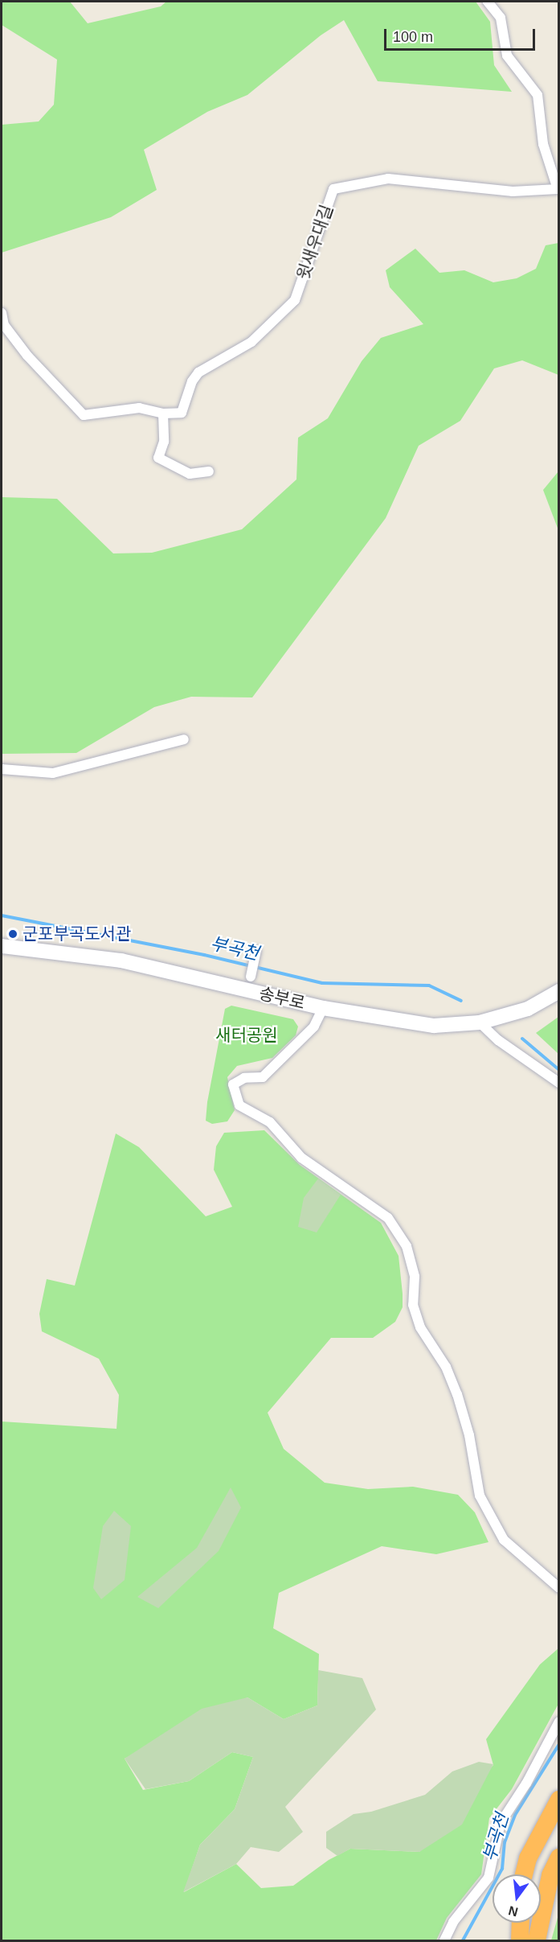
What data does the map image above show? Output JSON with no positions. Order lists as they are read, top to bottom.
{
  "streets": {
    "street": ["윗새우대길", "송부로"]
  },
  "water": ["부곡천"],
  "parks": ["새터공원"],
  "places": ["군포부곡도서관"],
  "scale_bar": "100 m",
  "north": "bottom"
}
